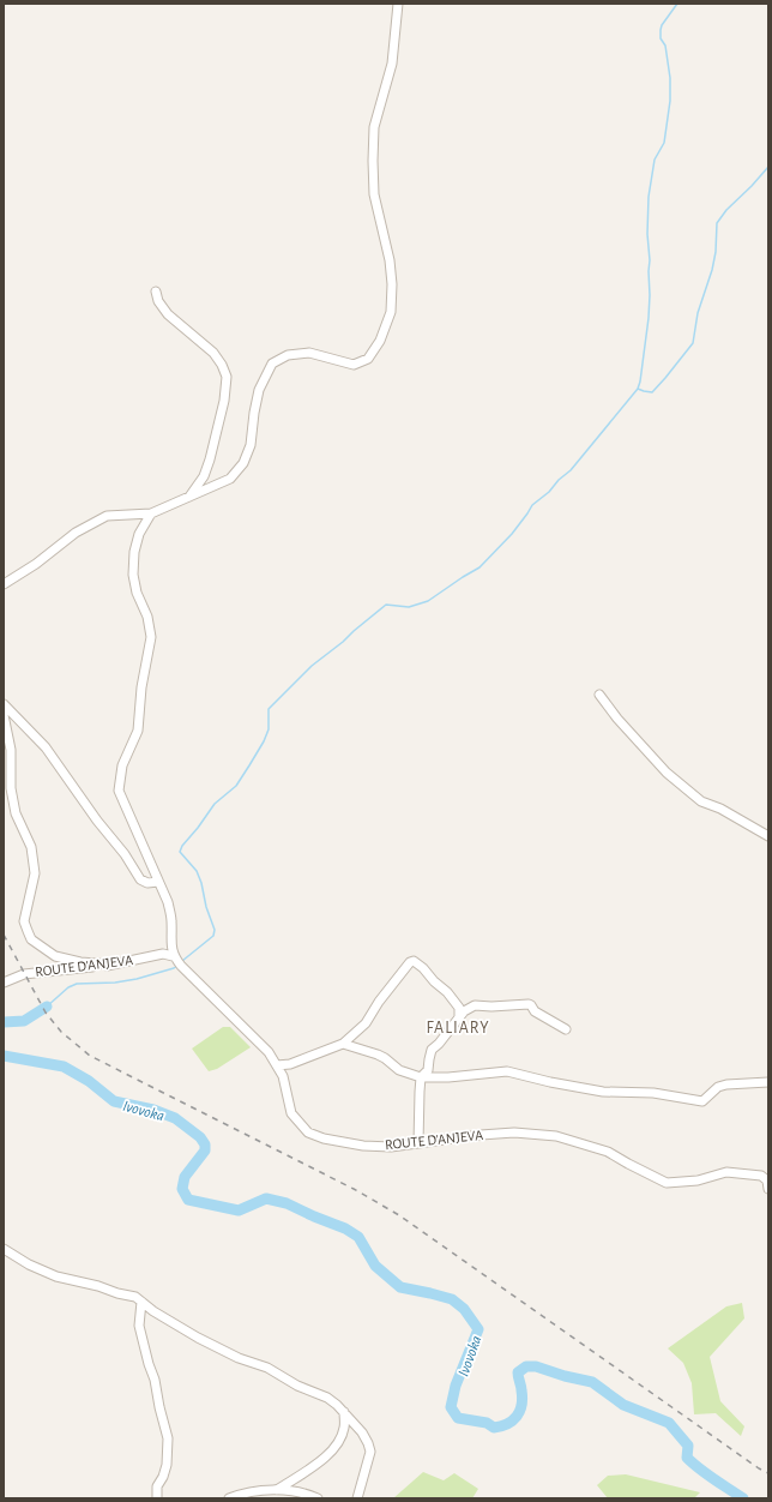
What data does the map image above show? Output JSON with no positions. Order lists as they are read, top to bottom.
{
  "streets": {
    "street": ["ROUTE D'ANJEVA"]
  },
  "districts": ["FALIARY"],
  "water": ["Ivovoka"]
}
